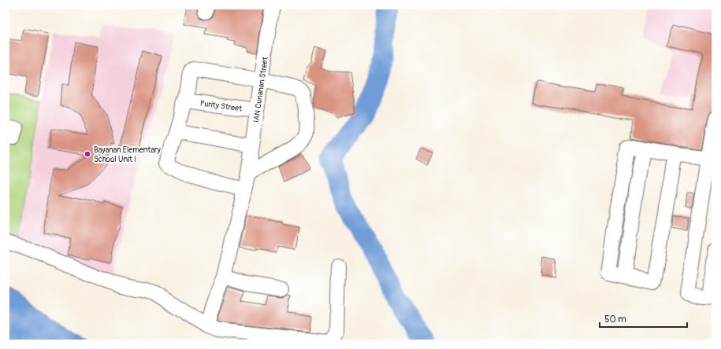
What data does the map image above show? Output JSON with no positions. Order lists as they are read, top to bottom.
{
  "streets": {
    "street": ["IAN Cunanan Street", "Purity Street"]
  },
  "crossings": [
    ["IAN Cunanan Street", "Purity Street"]
  ],
  "places": ["Bayanan Elementary School Unit I"],
  "scale_bar": "50 m"
}
